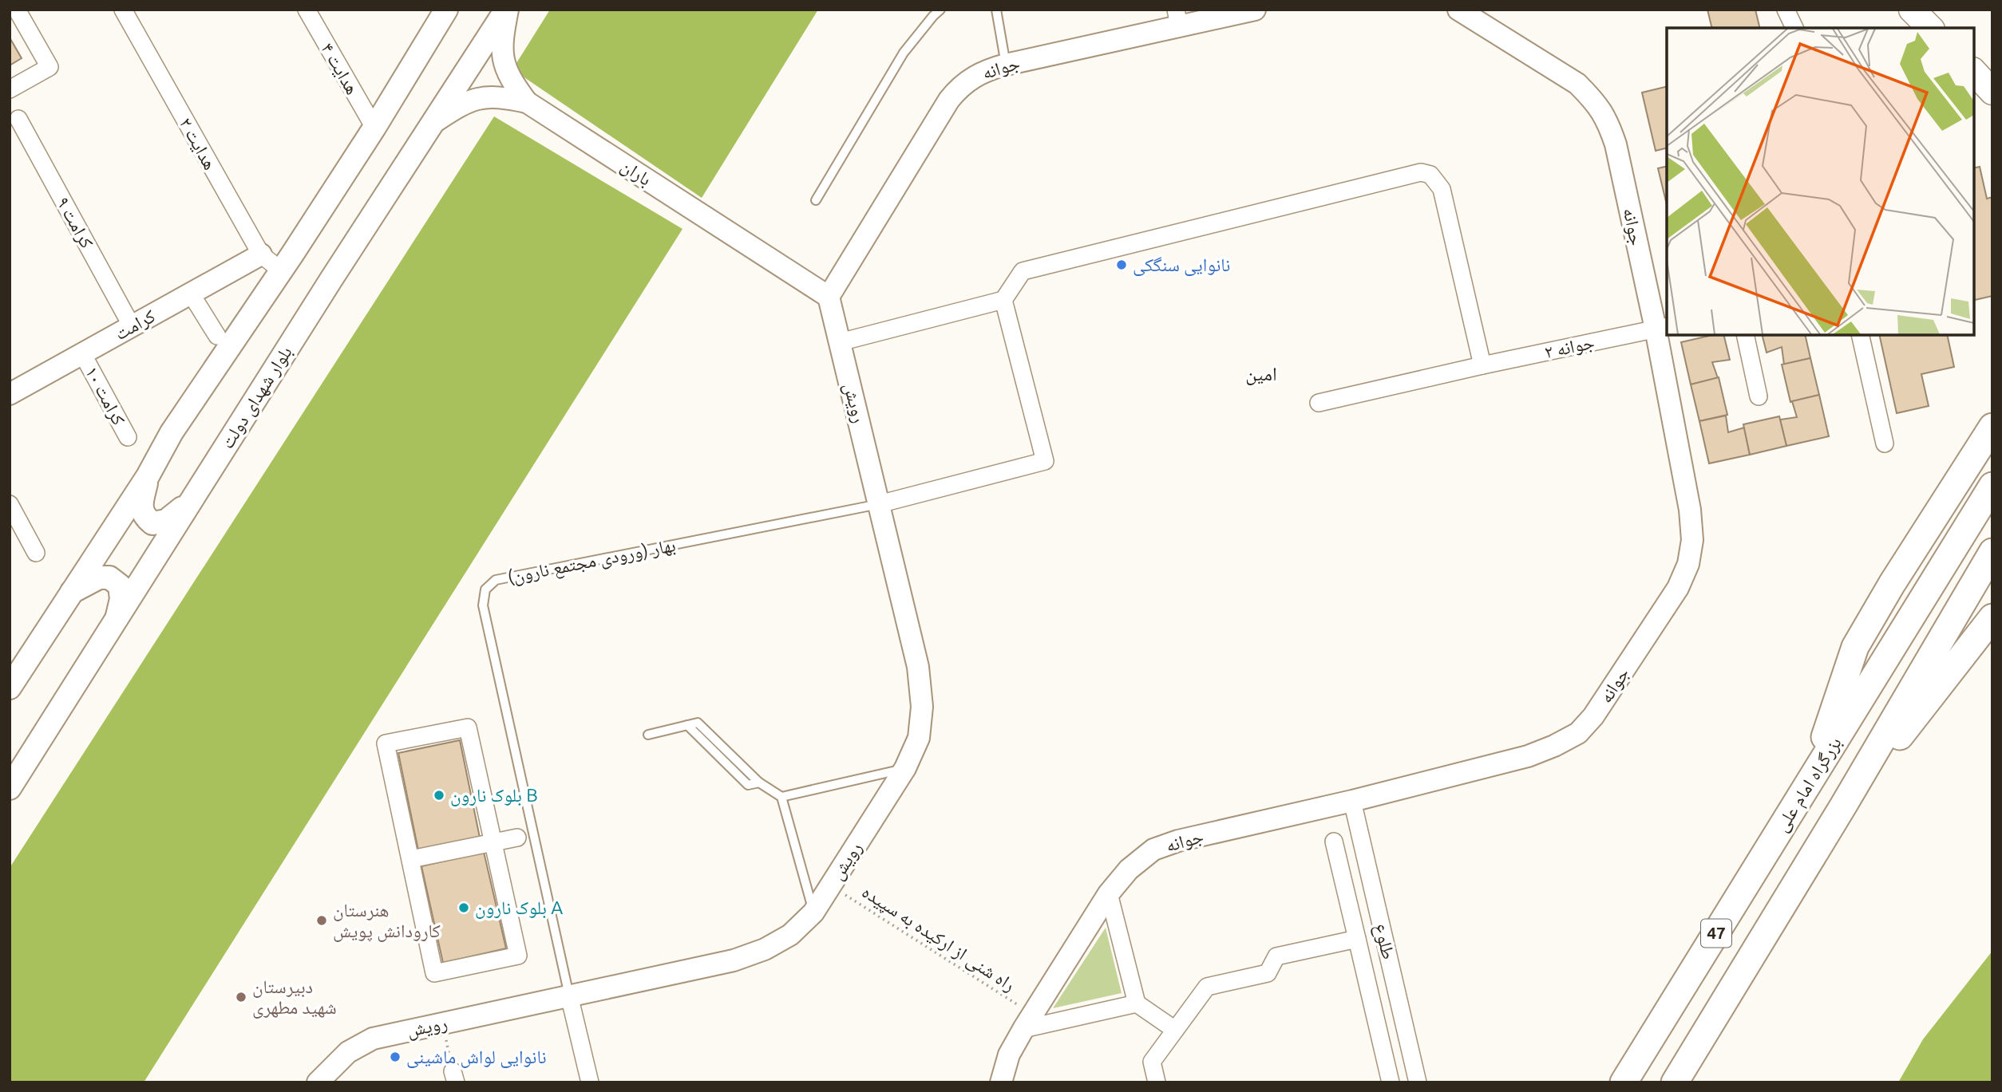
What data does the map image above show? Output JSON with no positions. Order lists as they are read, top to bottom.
{
  "streets": {
    "highway": ["بزرگراه امام علی", "47"],
    "main road": ["بلوار شهدای دولت"],
    "street": [
      "جوانه",
      "هدایت ۴",
      "هدایت ۲",
      "باران",
      "کرامت ۹",
      "کرامت",
      "جوانه ۲",
      "کرامت ۱۰",
      "رویش",
      "طلوع"
    ],
    "lane": ["بهار (ورودی مجتمع نارون)"],
    "path": ["راه شنی از ارکیده به سپیده"]
  },
  "crossings": [
    ["جوانه", "باران"],
    ["جوانه", "جوانه ۲"],
    ["جوانه", "رویش"],
    ["جوانه", "راه شنی از ارکیده به سپیده"],
    ["جوانه", "طلوع"],
    ["هدایت ۲", "کرامت"],
    ["باران", "بلوار شهدای دولت"],
    ["باران", "رویش"],
    ["کرامت ۹", "کرامت"],
    ["کرامت", "کرامت ۱۰"],
    ["رویش", "بهار (ورودی مجتمع نارون)"],
    ["رویش", "راه شنی از ارکیده به سپیده"]
  ],
  "districts": ["امین"],
  "places": [
    "نانوایی سنگکی",
    "بلوک نارون B",
    "بلوک نارون A",
    "هنرستان کارودانش پویش",
    "دبیرستان شهید مطهری",
    "نانوایی لواش ماشینی"
  ]
}
